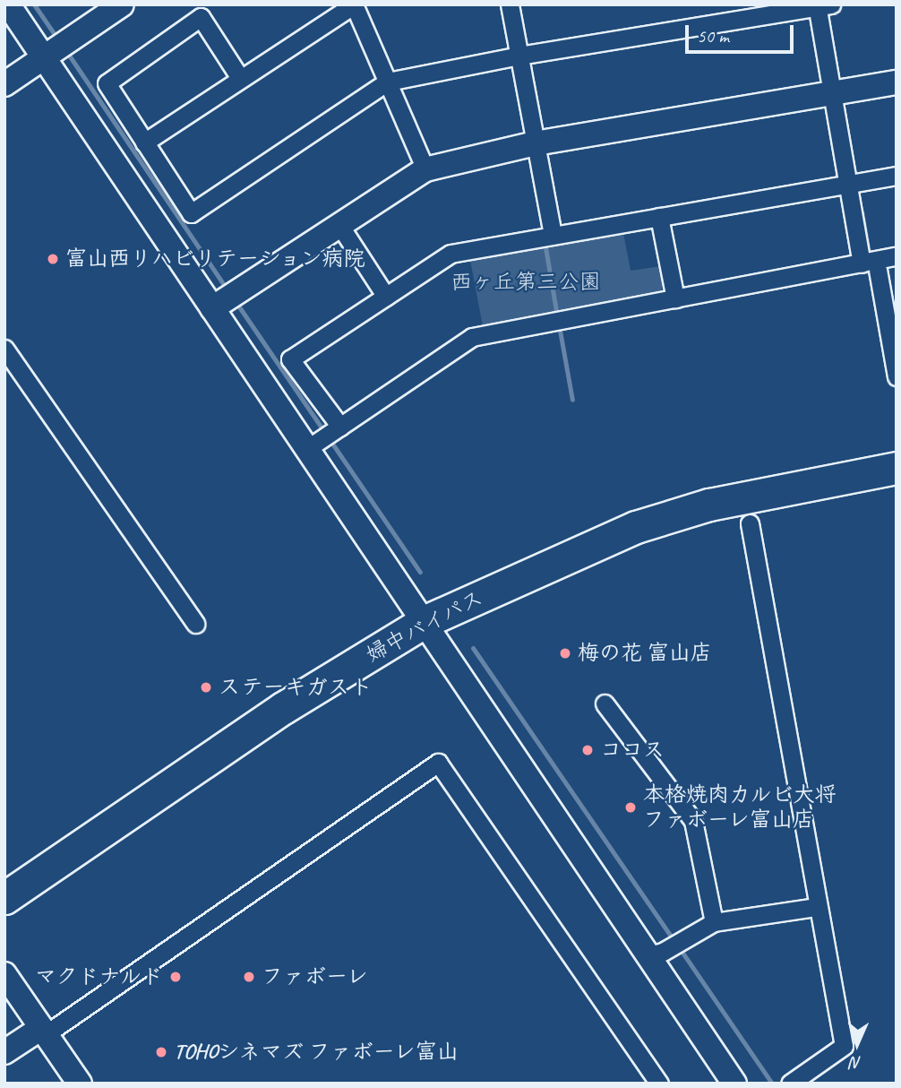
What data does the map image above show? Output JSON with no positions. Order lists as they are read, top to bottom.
{
  "streets": {
    "highway": ["婦中バイパス"]
  },
  "parks": ["西ヶ丘第三公園"],
  "places": [
    "富山西リハビリテーション病院",
    "梅の花 富山店",
    "ステーキガスト",
    "ココス",
    "本格焼肉カルビ大将 ファボーレ富山店",
    "マクドナルド",
    "ファボーレ",
    "TOHOシネマズ ファボーレ富山"
  ],
  "scale_bar": "50 m",
  "north": "bottom"
}
